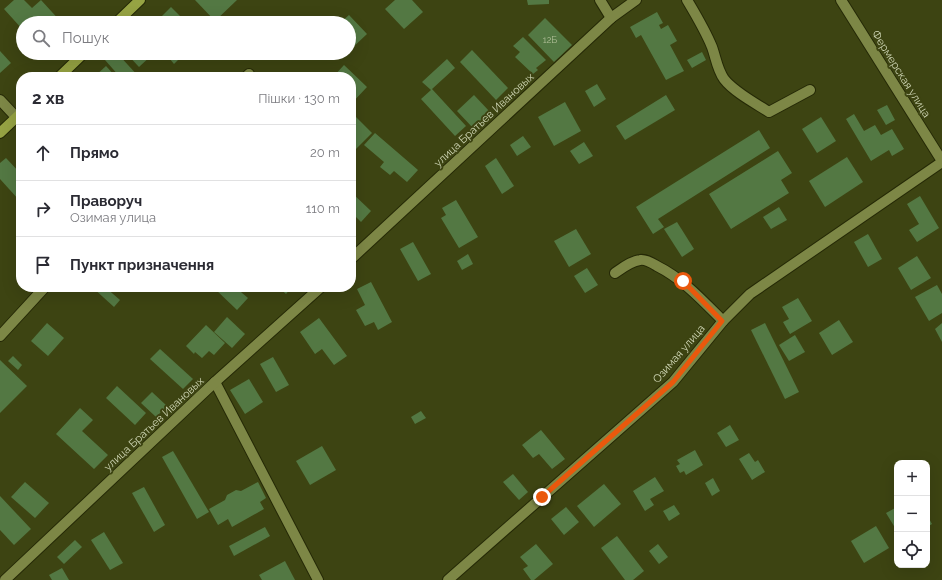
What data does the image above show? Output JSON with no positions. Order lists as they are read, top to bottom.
{
  "streets": {
    "street": ["Фермерская улица", "улица Братьев Ивановых", "Озимая улица"]
  },
  "crossings": [
    ["Фермерская улица", "Озимая улица"]
  ],
  "house_numbers": ["12Б"],
  "page": {
    "search": "Пошук",
    "heading": ["2 хв", "Пішки · 130 m"],
    "list": [
      ["Прямо", "20 m"],
      ["Праворуч", "Озимая улица", "110 m"],
      "Пункт призначення"
    ],
    "map_buttons": ["+", "−"]
  }
}
